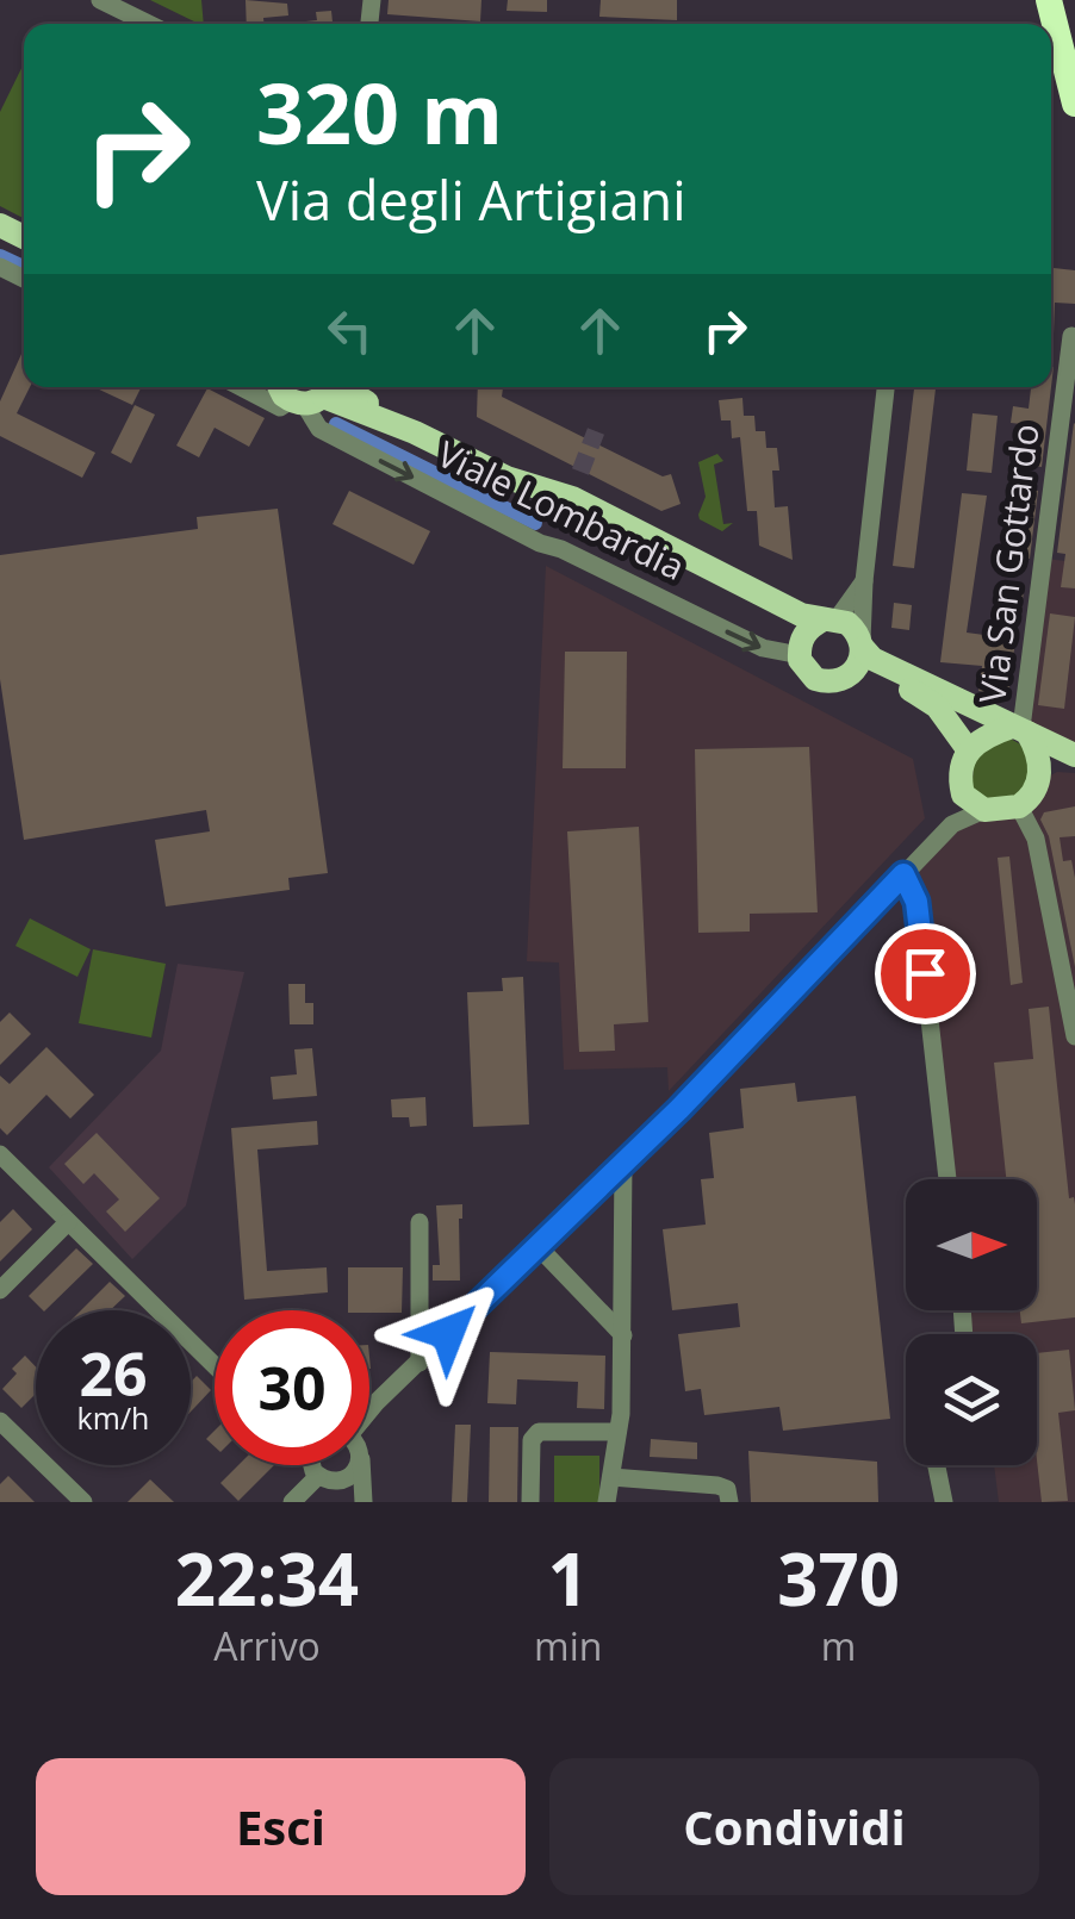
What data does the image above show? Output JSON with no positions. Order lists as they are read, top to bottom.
{
  "streets": {
    "main road": ["Viale Lombardia"],
    "street": ["Via San Gottardo"]
  },
  "north": "right",
  "page": {
    "turn": ["320 m", "Via degli Artigiani"],
    "speed": "26 km/h",
    "limit": "30",
    "eta": [
      "22:34",
      "Arrivo",
      "1",
      "min",
      "370",
      "m"
    ],
    "buttons": ["Esci", "Condividi"]
  }
}
